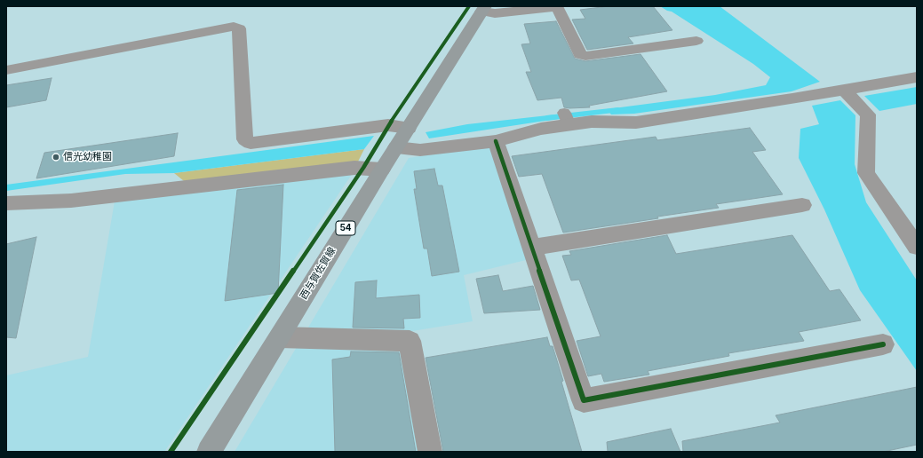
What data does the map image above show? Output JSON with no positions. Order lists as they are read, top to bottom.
{
  "streets": {
    "main road": ["54", "西与賀佐賀線"]
  },
  "places": ["信光幼稚園"]
}
